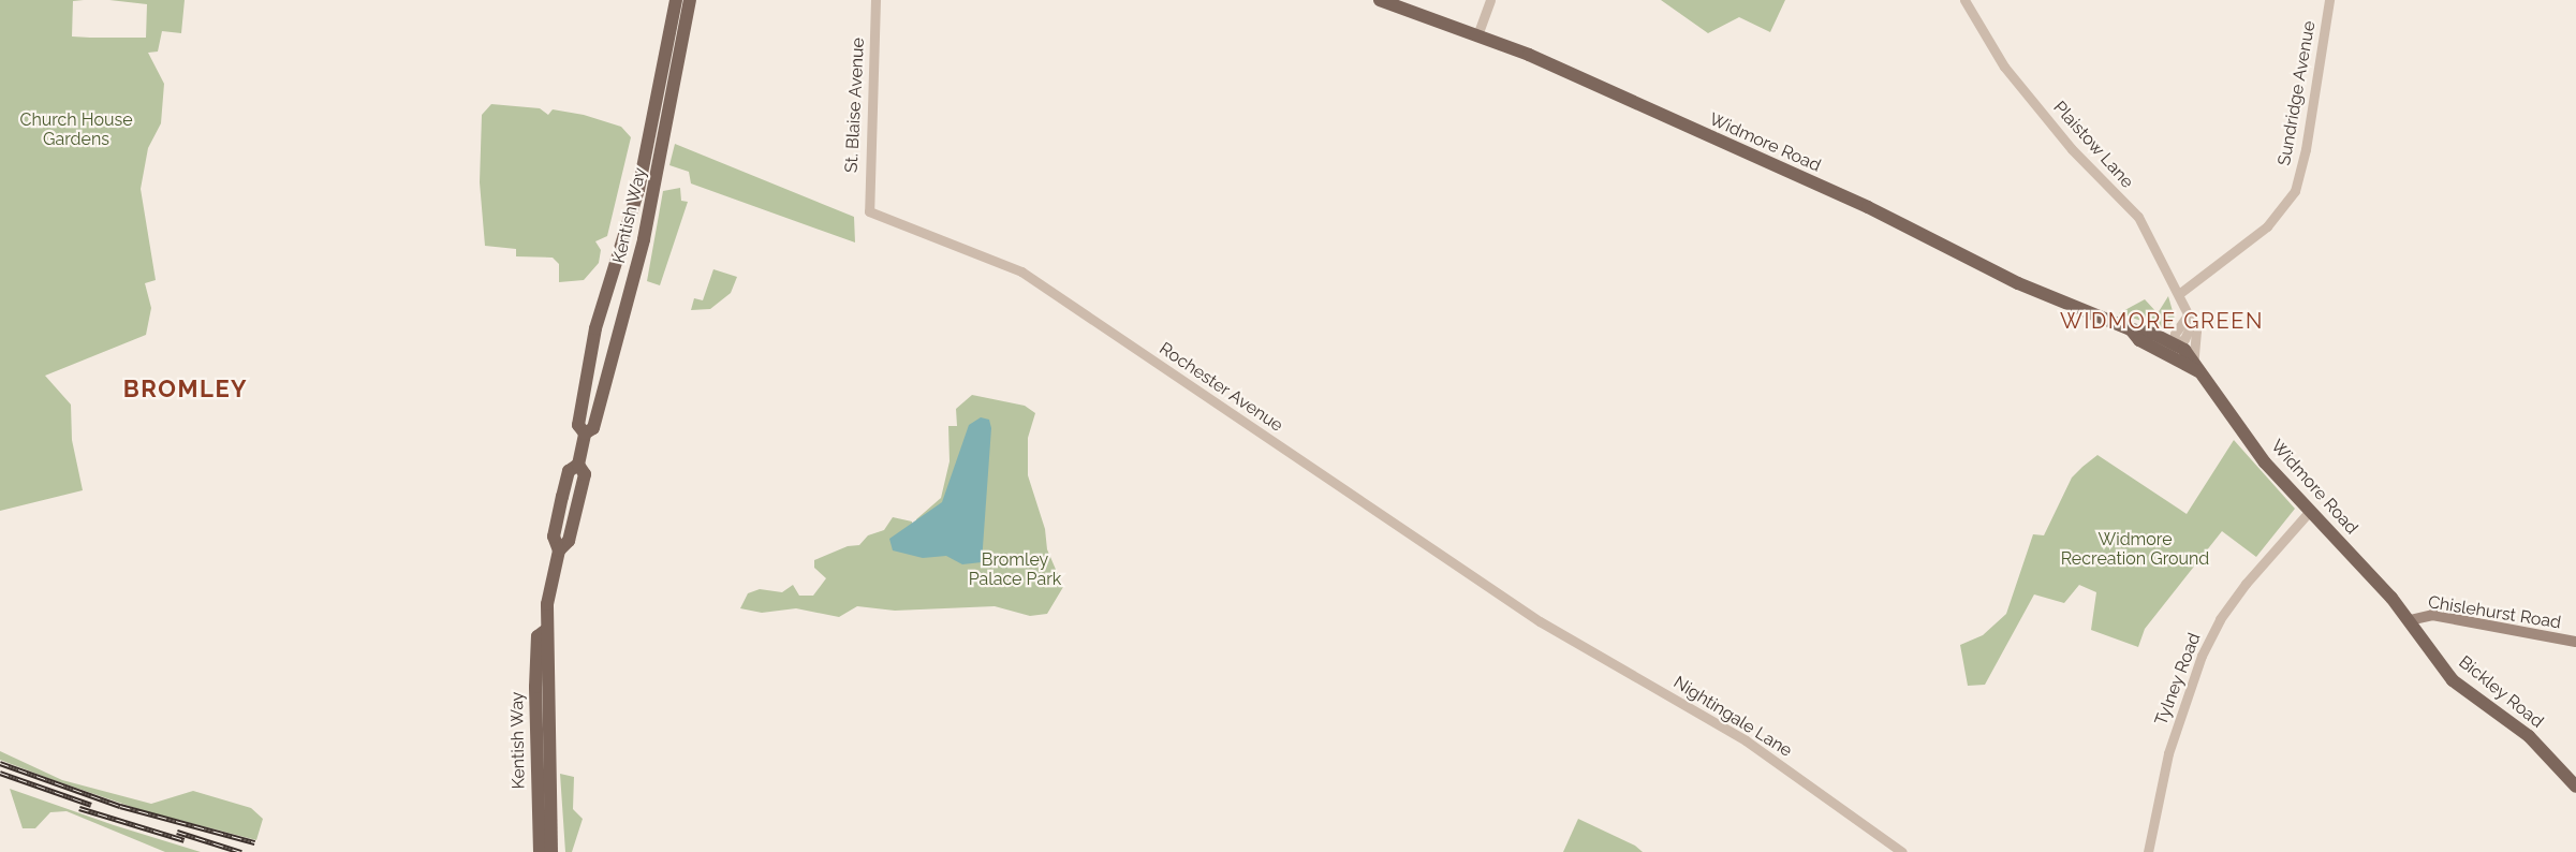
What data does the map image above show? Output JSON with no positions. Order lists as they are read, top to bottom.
{
  "streets": {
    "main road": [
      "Widmore Road",
      "Kentish Way",
      "Chislehurst Road",
      "Bickley Road"
    ],
    "street": [
      "Sundridge Avenue",
      "St. Blaise Avenue",
      "Plaistow Lane",
      "Rochester Avenue",
      "Tylney Road",
      "Nightingale Lane"
    ]
  },
  "crossings": [
    ["Sundridge Avenue", "Plaistow Lane"],
    ["St. Blaise Avenue", "Rochester Avenue"],
    ["Widmore Road", "Plaistow Lane"],
    ["Widmore Road", "Chislehurst Road"],
    ["Widmore Road", "Tylney Road"],
    ["Widmore Road", "Bickley Road"],
    ["Rochester Avenue", "Nightingale Lane"],
    ["Chislehurst Road", "Bickley Road"]
  ],
  "districts": ["WIDMORE GREEN", "BROMLEY"],
  "parks": ["Church House Gardens", "Widmore Recreation Ground", "Bromley Palace Park"]
}
